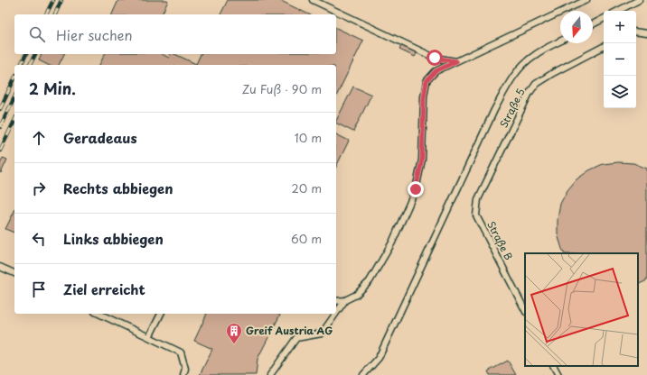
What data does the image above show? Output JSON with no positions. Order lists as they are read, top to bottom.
{
  "streets": {
    "lane": ["Straße 5", "Straße B"]
  },
  "crossings": [
    ["Straße 5", "Straße B"]
  ],
  "places": {
    "building": ["Greif Austria AG"]
  },
  "north": "bottom",
  "page": {
    "map_buttons": ["+", "−"],
    "search": "Hier suchen",
    "heading": ["2 Min.", "Zu Fuß · 90 m"],
    "list": [
      ["Geradeaus", "10 m"],
      ["Rechts abbiegen", "20 m"],
      ["Links abbiegen", "60 m"],
      "Ziel erreicht"
    ]
  }
}
